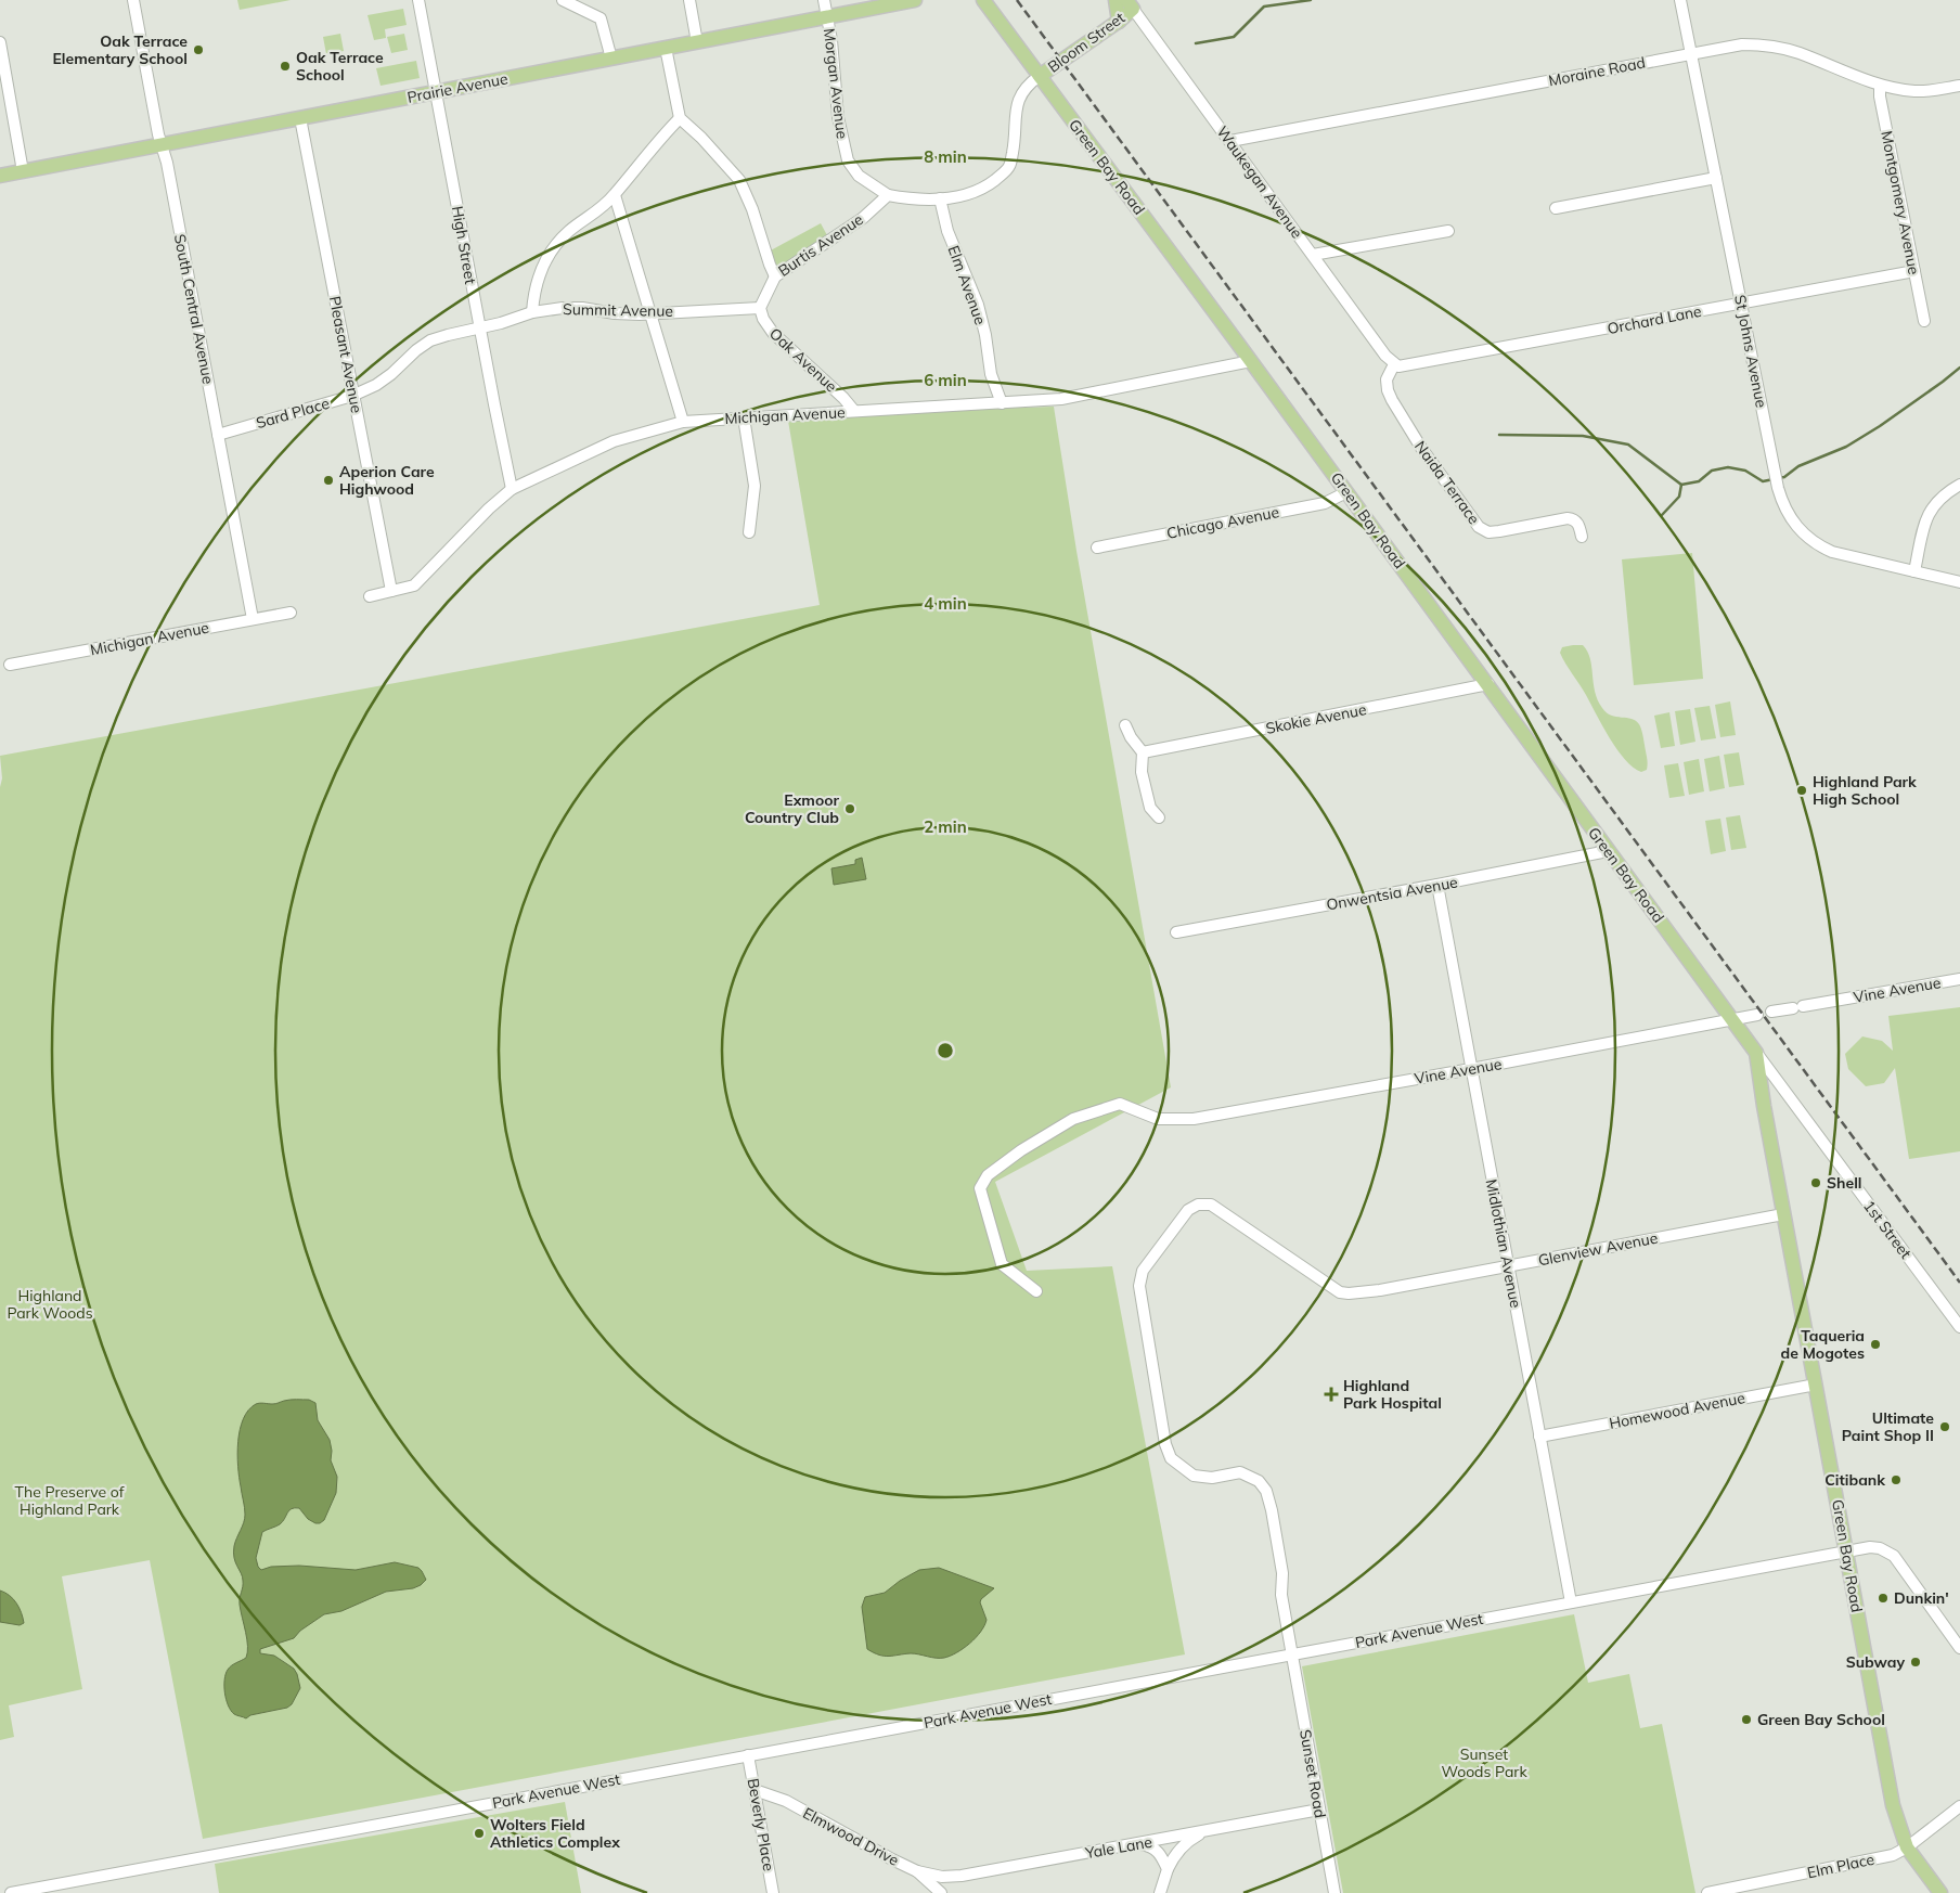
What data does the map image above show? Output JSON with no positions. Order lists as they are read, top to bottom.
{
  "streets": {
    "main road": ["Bloom Street", "Prairie Avenue", "Green Bay Road"],
    "street": [
      "Moraine Road",
      "Morgan Avenue",
      "Waukegan Avenue",
      "Montgomery Avenue",
      "High Street",
      "Burtis Avenue",
      "Elm Avenue",
      "South Central Avenue",
      "Summit Avenue",
      "Orchard Lane",
      "St Johns Avenue",
      "Pleasant Avenue",
      "Oak Avenue",
      "Sard Place",
      "Michigan Avenue",
      "Naida Terrace",
      "Chicago Avenue",
      "Skokie Avenue",
      "Onwentsia Avenue",
      "Vine Avenue",
      "1st Street",
      "Midlothian Avenue",
      "Glenview Avenue",
      "Homewood Avenue",
      "Park Avenue West",
      "Sunset Road",
      "Beverly Place",
      "Elmwood Drive",
      "Yale Lane",
      "Elm Place"
    ]
  },
  "crossings": [
    ["Bloom Street", "Green Bay Road"],
    ["Bloom Street", "Waukegan Avenue"],
    ["Moraine Road", "Waukegan Avenue"],
    ["Moraine Road", "Montgomery Avenue"],
    ["Moraine Road", "St Johns Avenue"],
    ["Morgan Avenue", "Prairie Avenue"],
    ["Morgan Avenue", "Burtis Avenue"],
    ["Prairie Avenue", "High Street"],
    ["Prairie Avenue", "South Central Avenue"],
    ["Prairie Avenue", "Pleasant Avenue"],
    ["Green Bay Road", "Michigan Avenue"],
    ["Green Bay Road", "Chicago Avenue"],
    ["Green Bay Road", "Skokie Avenue"],
    ["Green Bay Road", "Onwentsia Avenue"],
    ["Green Bay Road", "Vine Avenue"],
    ["Green Bay Road", "1st Street"],
    ["Green Bay Road", "Glenview Avenue"],
    ["Green Bay Road", "Homewood Avenue"],
    ["Green Bay Road", "Park Avenue West"],
    ["Green Bay Road", "Elm Place"],
    ["Waukegan Avenue", "Orchard Lane"],
    ["Waukegan Avenue", "Naida Terrace"],
    ["Montgomery Avenue", "Orchard Lane"],
    ["High Street", "Summit Avenue"],
    ["High Street", "Sard Place"],
    ["High Street", "Michigan Avenue"],
    ["Elm Avenue", "Michigan Avenue"],
    ["South Central Avenue", "Sard Place"],
    ["South Central Avenue", "Michigan Avenue"],
    ["Summit Avenue", "Oak Avenue"],
    ["Summit Avenue", "Sard Place"],
    ["Orchard Lane", "St Johns Avenue"],
    ["Orchard Lane", "Naida Terrace"],
    ["Pleasant Avenue", "Sard Place"],
    ["Pleasant Avenue", "Michigan Avenue"],
    ["Oak Avenue", "Michigan Avenue"],
    ["Onwentsia Avenue", "Midlothian Avenue"],
    ["Vine Avenue", "Midlothian Avenue"],
    ["Midlothian Avenue", "Glenview Avenue"],
    ["Midlothian Avenue", "Homewood Avenue"],
    ["Midlothian Avenue", "Park Avenue West"],
    ["Glenview Avenue", "Park Avenue West"],
    ["Glenview Avenue", "Sunset Road"],
    ["Park Avenue West", "Sunset Road"],
    ["Park Avenue West", "Beverly Place"],
    ["Sunset Road", "Yale Lane"],
    ["Beverly Place", "Elmwood Drive"],
    ["Elmwood Drive", "Yale Lane"]
  ],
  "parks": ["Highland Park Woods", "The Preserve of Highland Park", "Sunset Woods Park"],
  "places": {
    "other": [
      "Oak Terrace Elementary School",
      "Oak Terrace School",
      "Aperion Care Highwood",
      "Highland Park High School",
      "Exmoor Country Club",
      "Shell",
      "Taqueria de Mogotes",
      "Ultimate Paint Shop II",
      "Citibank",
      "Dunkin'",
      "Subway",
      "Green Bay School",
      "Wolters Field Athletics Complex"
    ],
    "health": ["Highland Park Hospital"]
  },
  "rings": [
    "8 min",
    "6 min",
    "4 min",
    "2 min"
  ]
}
